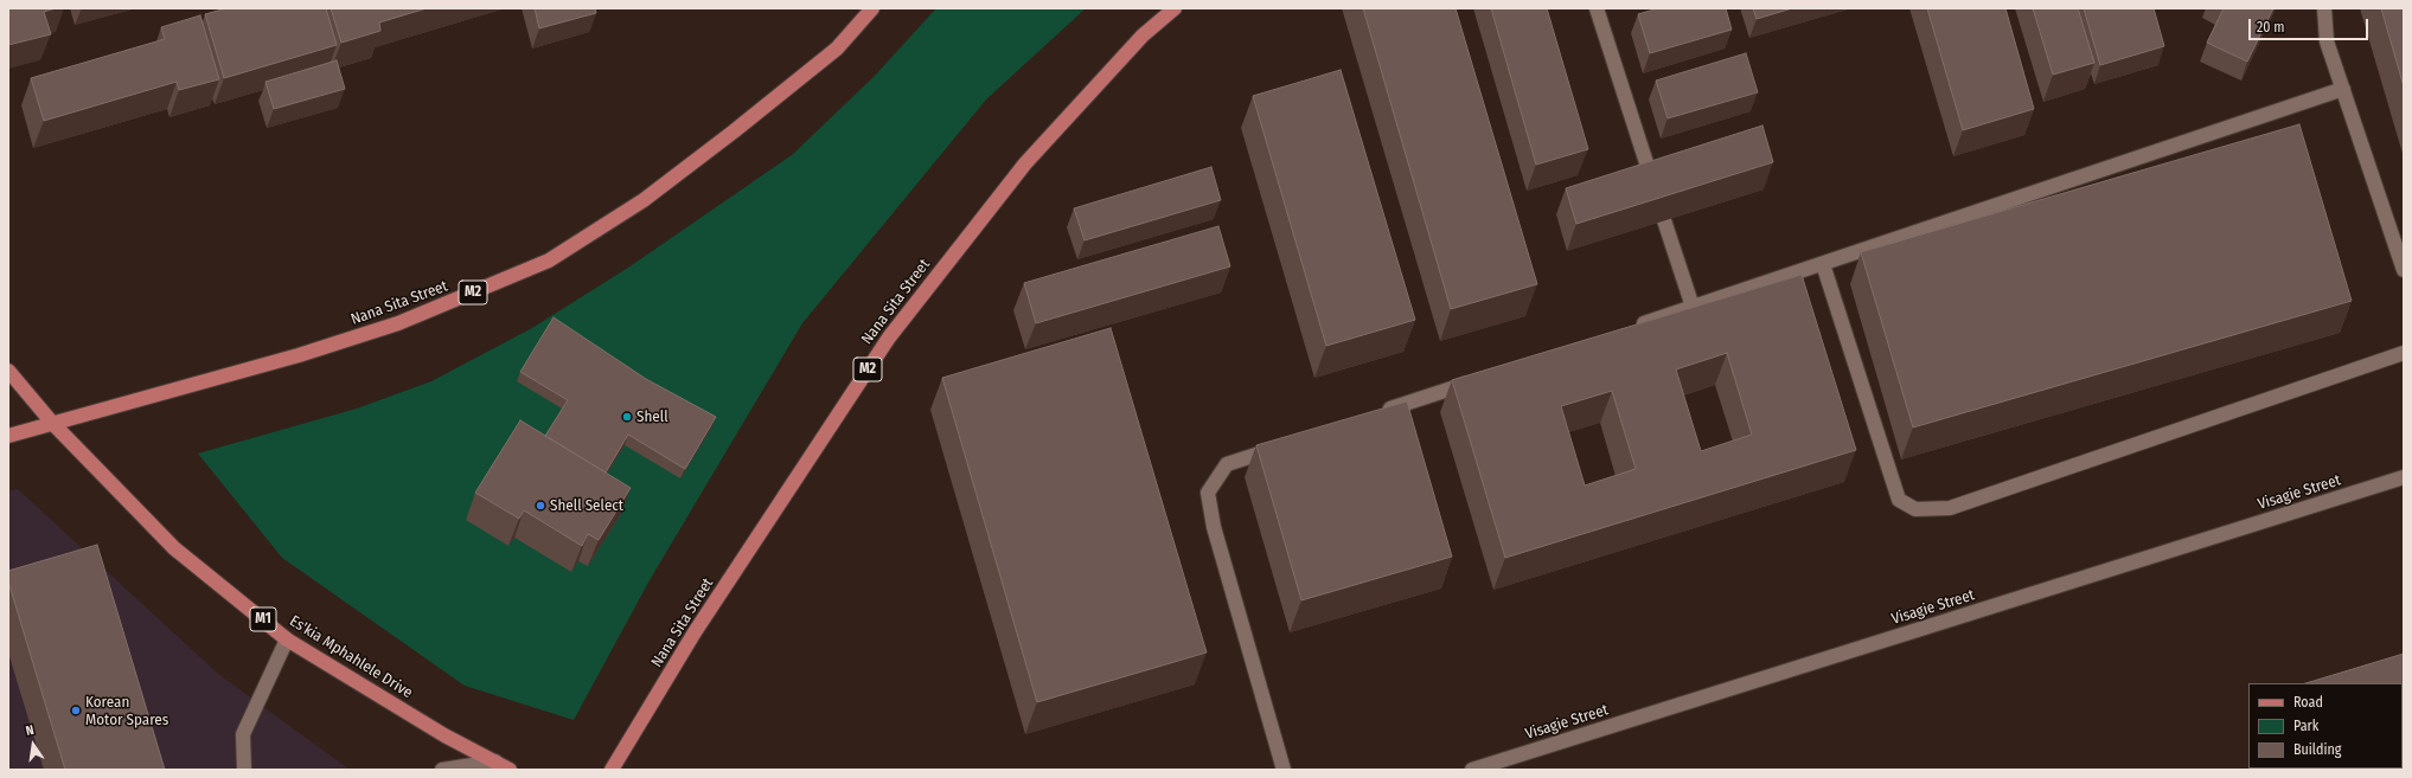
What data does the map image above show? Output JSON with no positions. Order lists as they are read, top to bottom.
{
  "streets": {
    "main road": [
      "M2",
      "Nana Sita Street",
      "M1",
      "Es'kia Mphahlele Drive"
    ],
    "street": ["Visagie Street"]
  },
  "crossings": [
    ["M2", "Nana Sita Street"],
    ["M2", "Es'kia Mphahlele Drive"],
    ["Nana Sita Street", "Es'kia Mphahlele Drive"]
  ],
  "places": ["Shell", "Shell Select", "Korean Motor Spares"],
  "legend": ["Road", "Park", "Building"],
  "scale_bar": "20 m",
  "north": "top"
}
